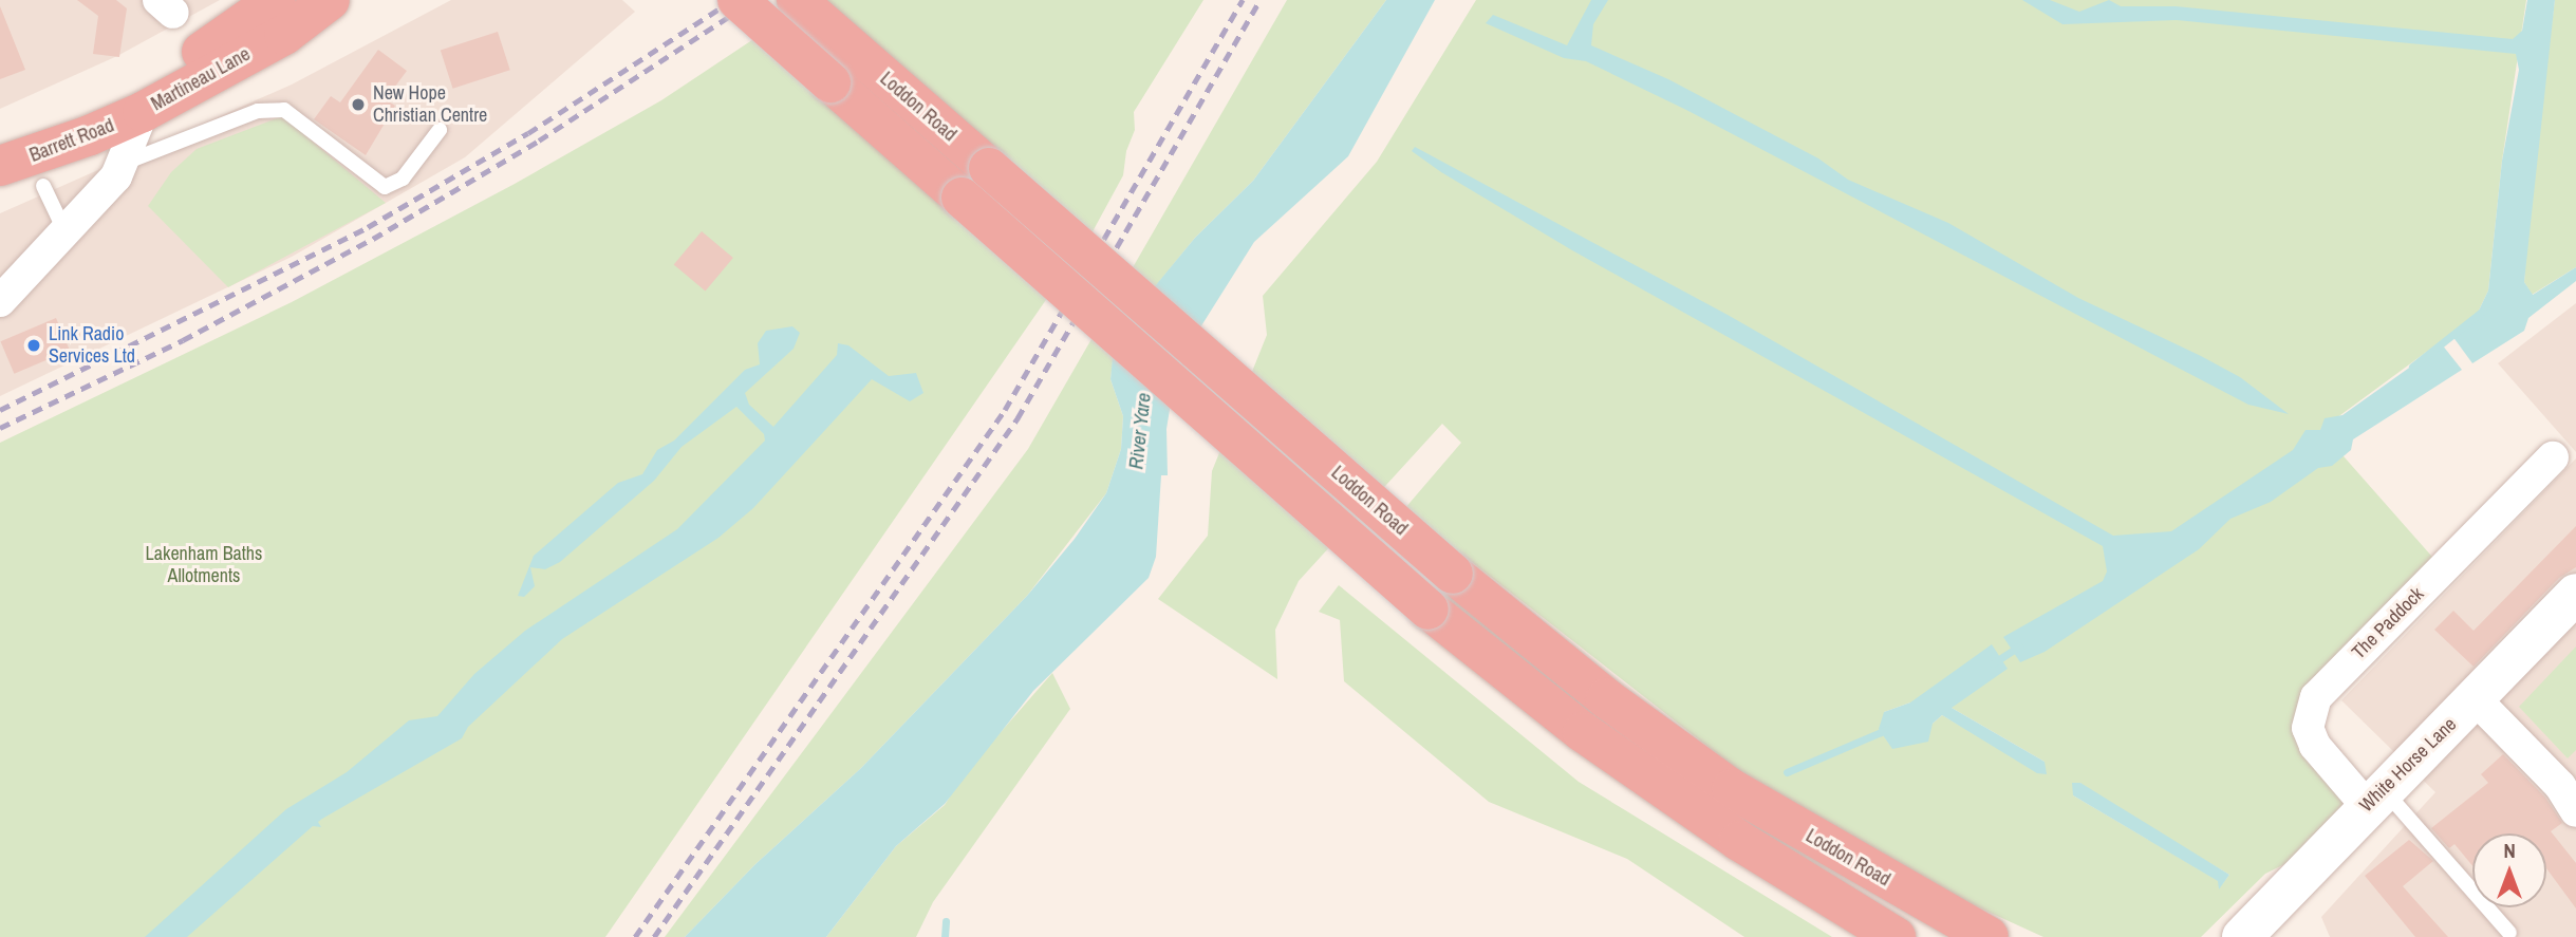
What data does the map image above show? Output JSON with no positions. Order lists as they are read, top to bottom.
{
  "streets": {
    "highway": ["Martineau Lane", "Loddon Road", "Barrett Road"],
    "street": ["The Paddock", "White Horse Lane"]
  },
  "crossings": [
    ["Martineau Lane", "Barrett Road"],
    ["The Paddock", "White Horse Lane"]
  ],
  "water": ["River Yare"],
  "parks": ["Lakenham Baths Allotments"],
  "places": ["New Hope Christian Centre", "Link Radio Services Ltd"],
  "north": "top"
}
